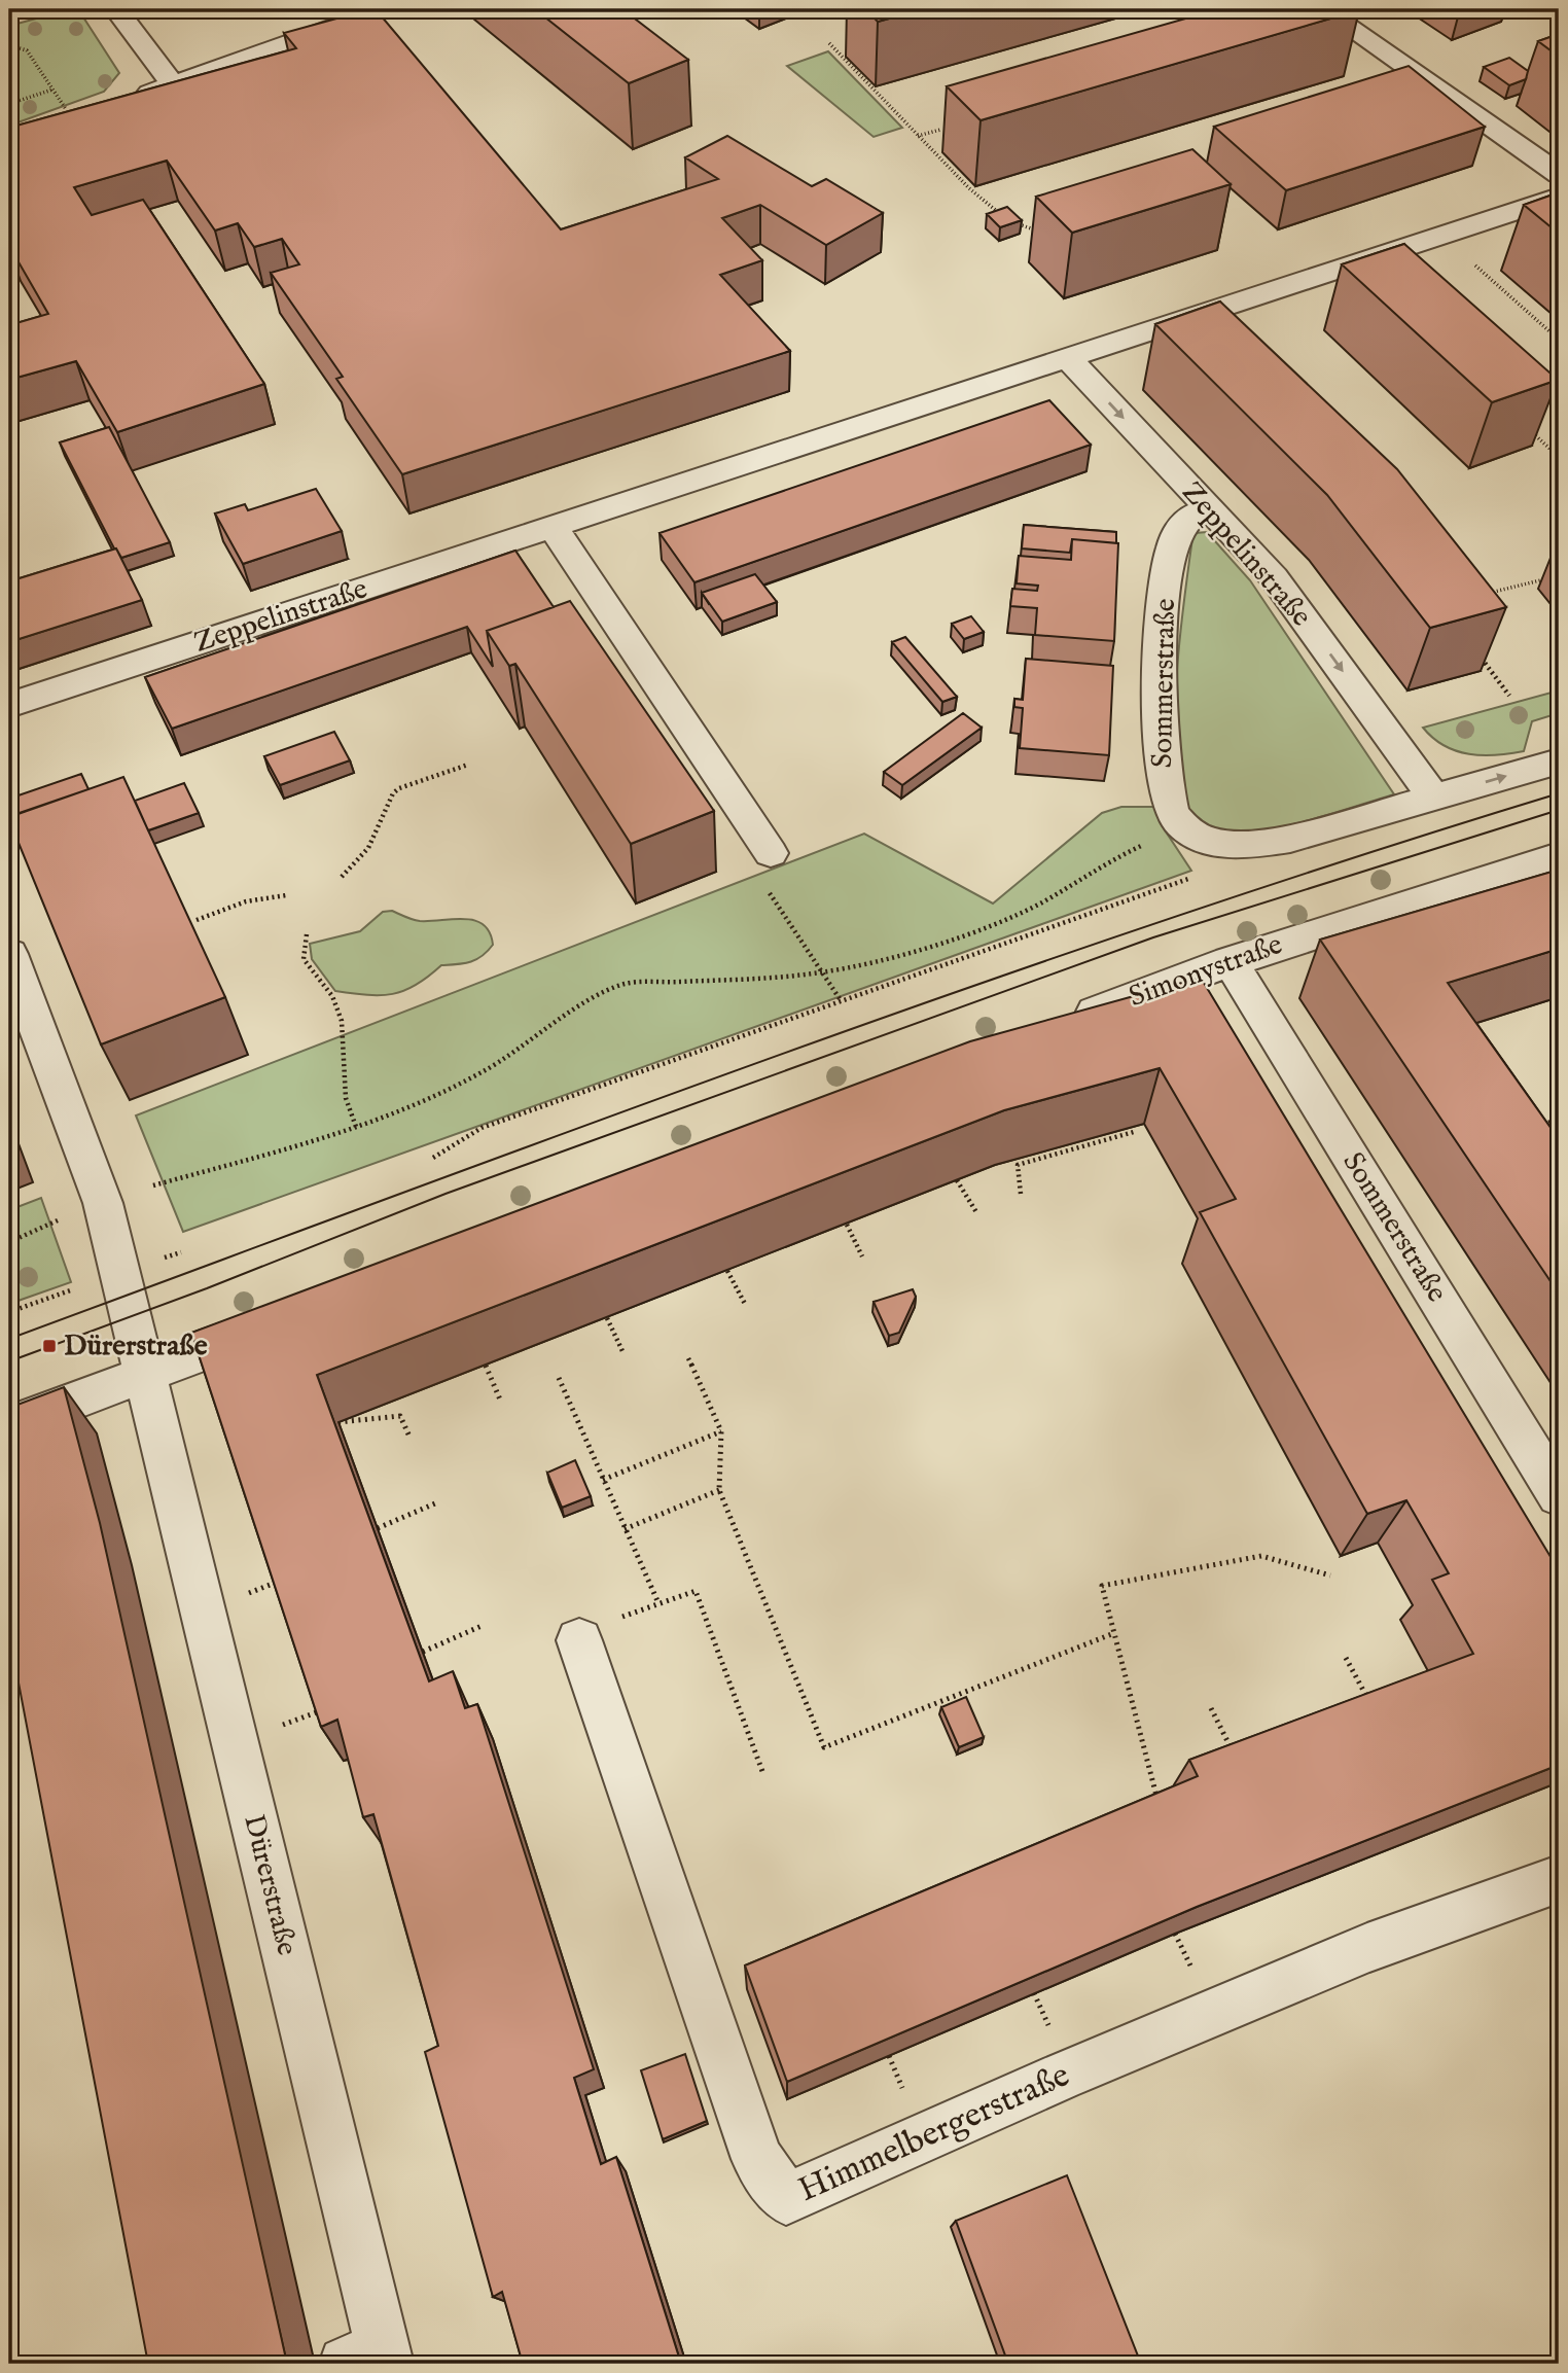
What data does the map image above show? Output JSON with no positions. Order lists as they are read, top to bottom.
{
  "streets": {
    "street": [
      "Zeppelinstraße",
      "Sommerstraße",
      "Simonystraße",
      "Dürerstraße",
      "Himmelbergerstraße"
    ]
  },
  "crossings": [
    ["Zeppelinstraße", "Sommerstraße"],
    ["Sommerstraße", "Simonystraße"]
  ],
  "places": {
    "transit": ["Dürerstraße"]
  }
}
